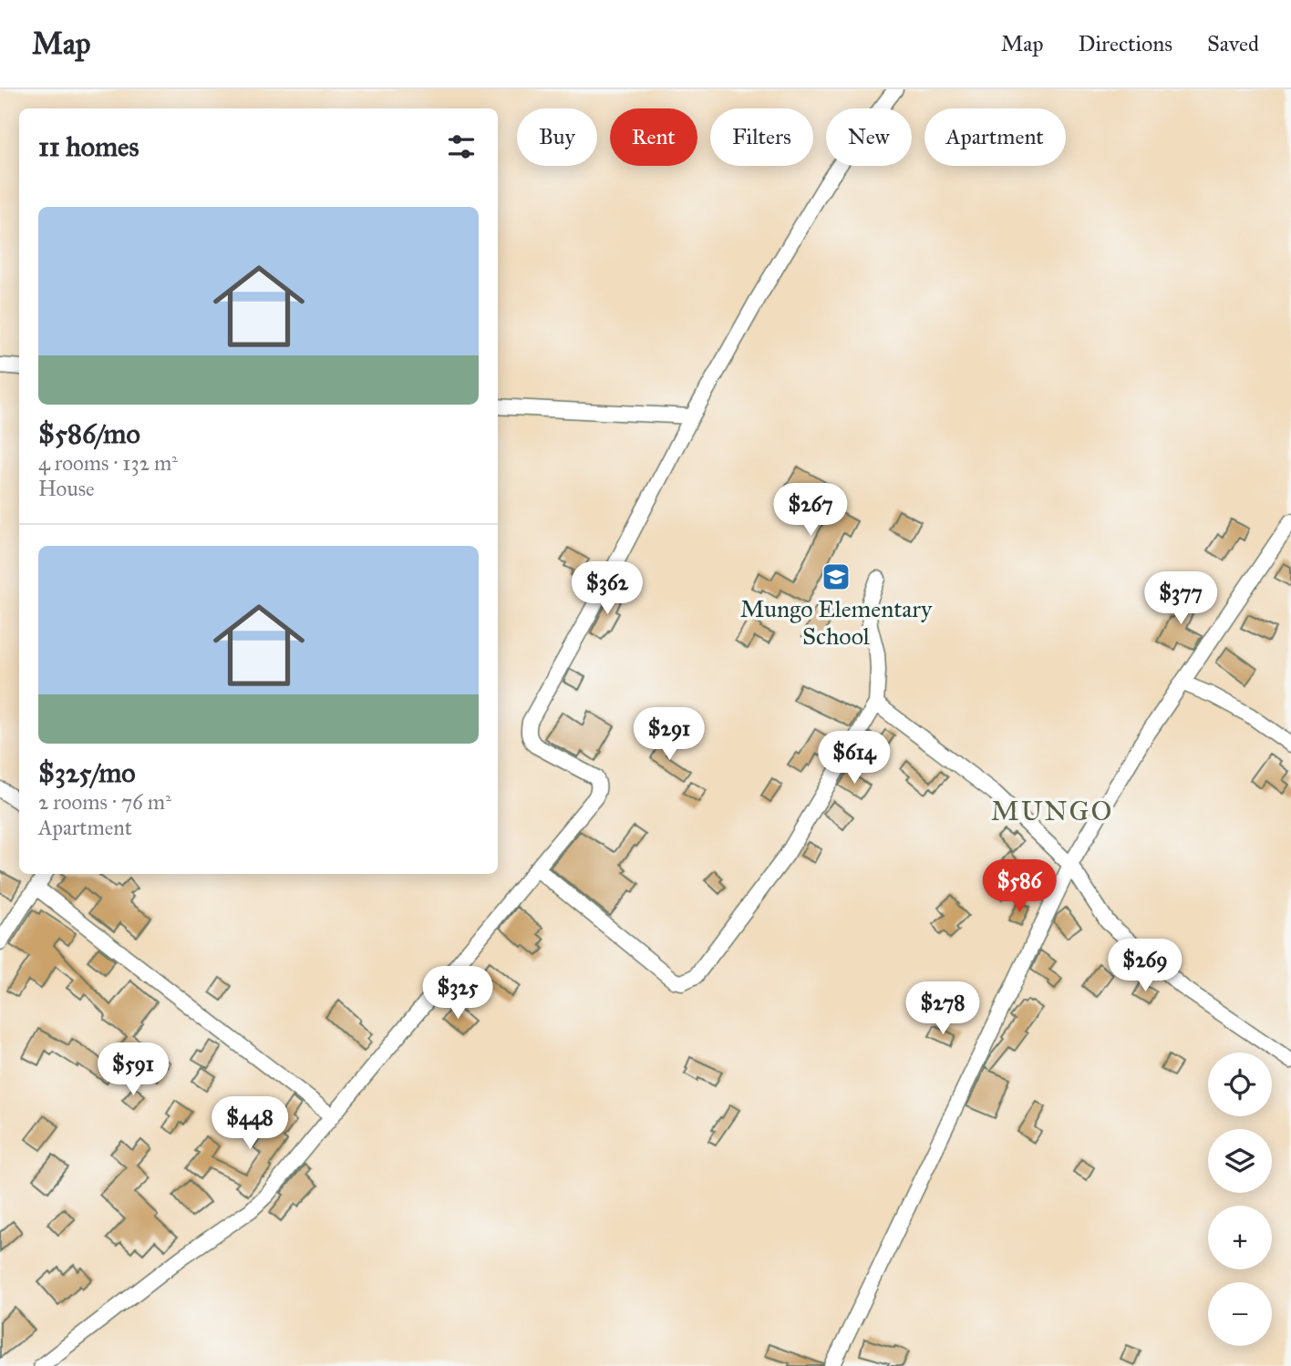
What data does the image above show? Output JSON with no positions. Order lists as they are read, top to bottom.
{
  "districts": ["MUNGO"],
  "places": {
    "school or university": ["Mungo Elementary School"]
  },
  "page": {
    "header": "Map",
    "nav": ["Map", "Directions", "Saved"],
    "chip": [
      "Buy",
      "Rent",
      "Filters",
      "New",
      "Apartment"
    ],
    "heading": "11 homes",
    "list": [
      {
        "name": "$586/mo",
        "note": "4 rooms · 132 m² · House"
      },
      {
        "name": "$325/mo",
        "note": "2 rooms · 76 m² · Apartment"
      }
    ],
    "price": [
      "$267",
      "$362",
      "$377",
      "$291",
      "$614",
      "$586",
      "$269",
      "$325",
      "$278",
      "$591",
      "$448"
    ],
    "map_buttons": ["+", "−"]
  }
}
